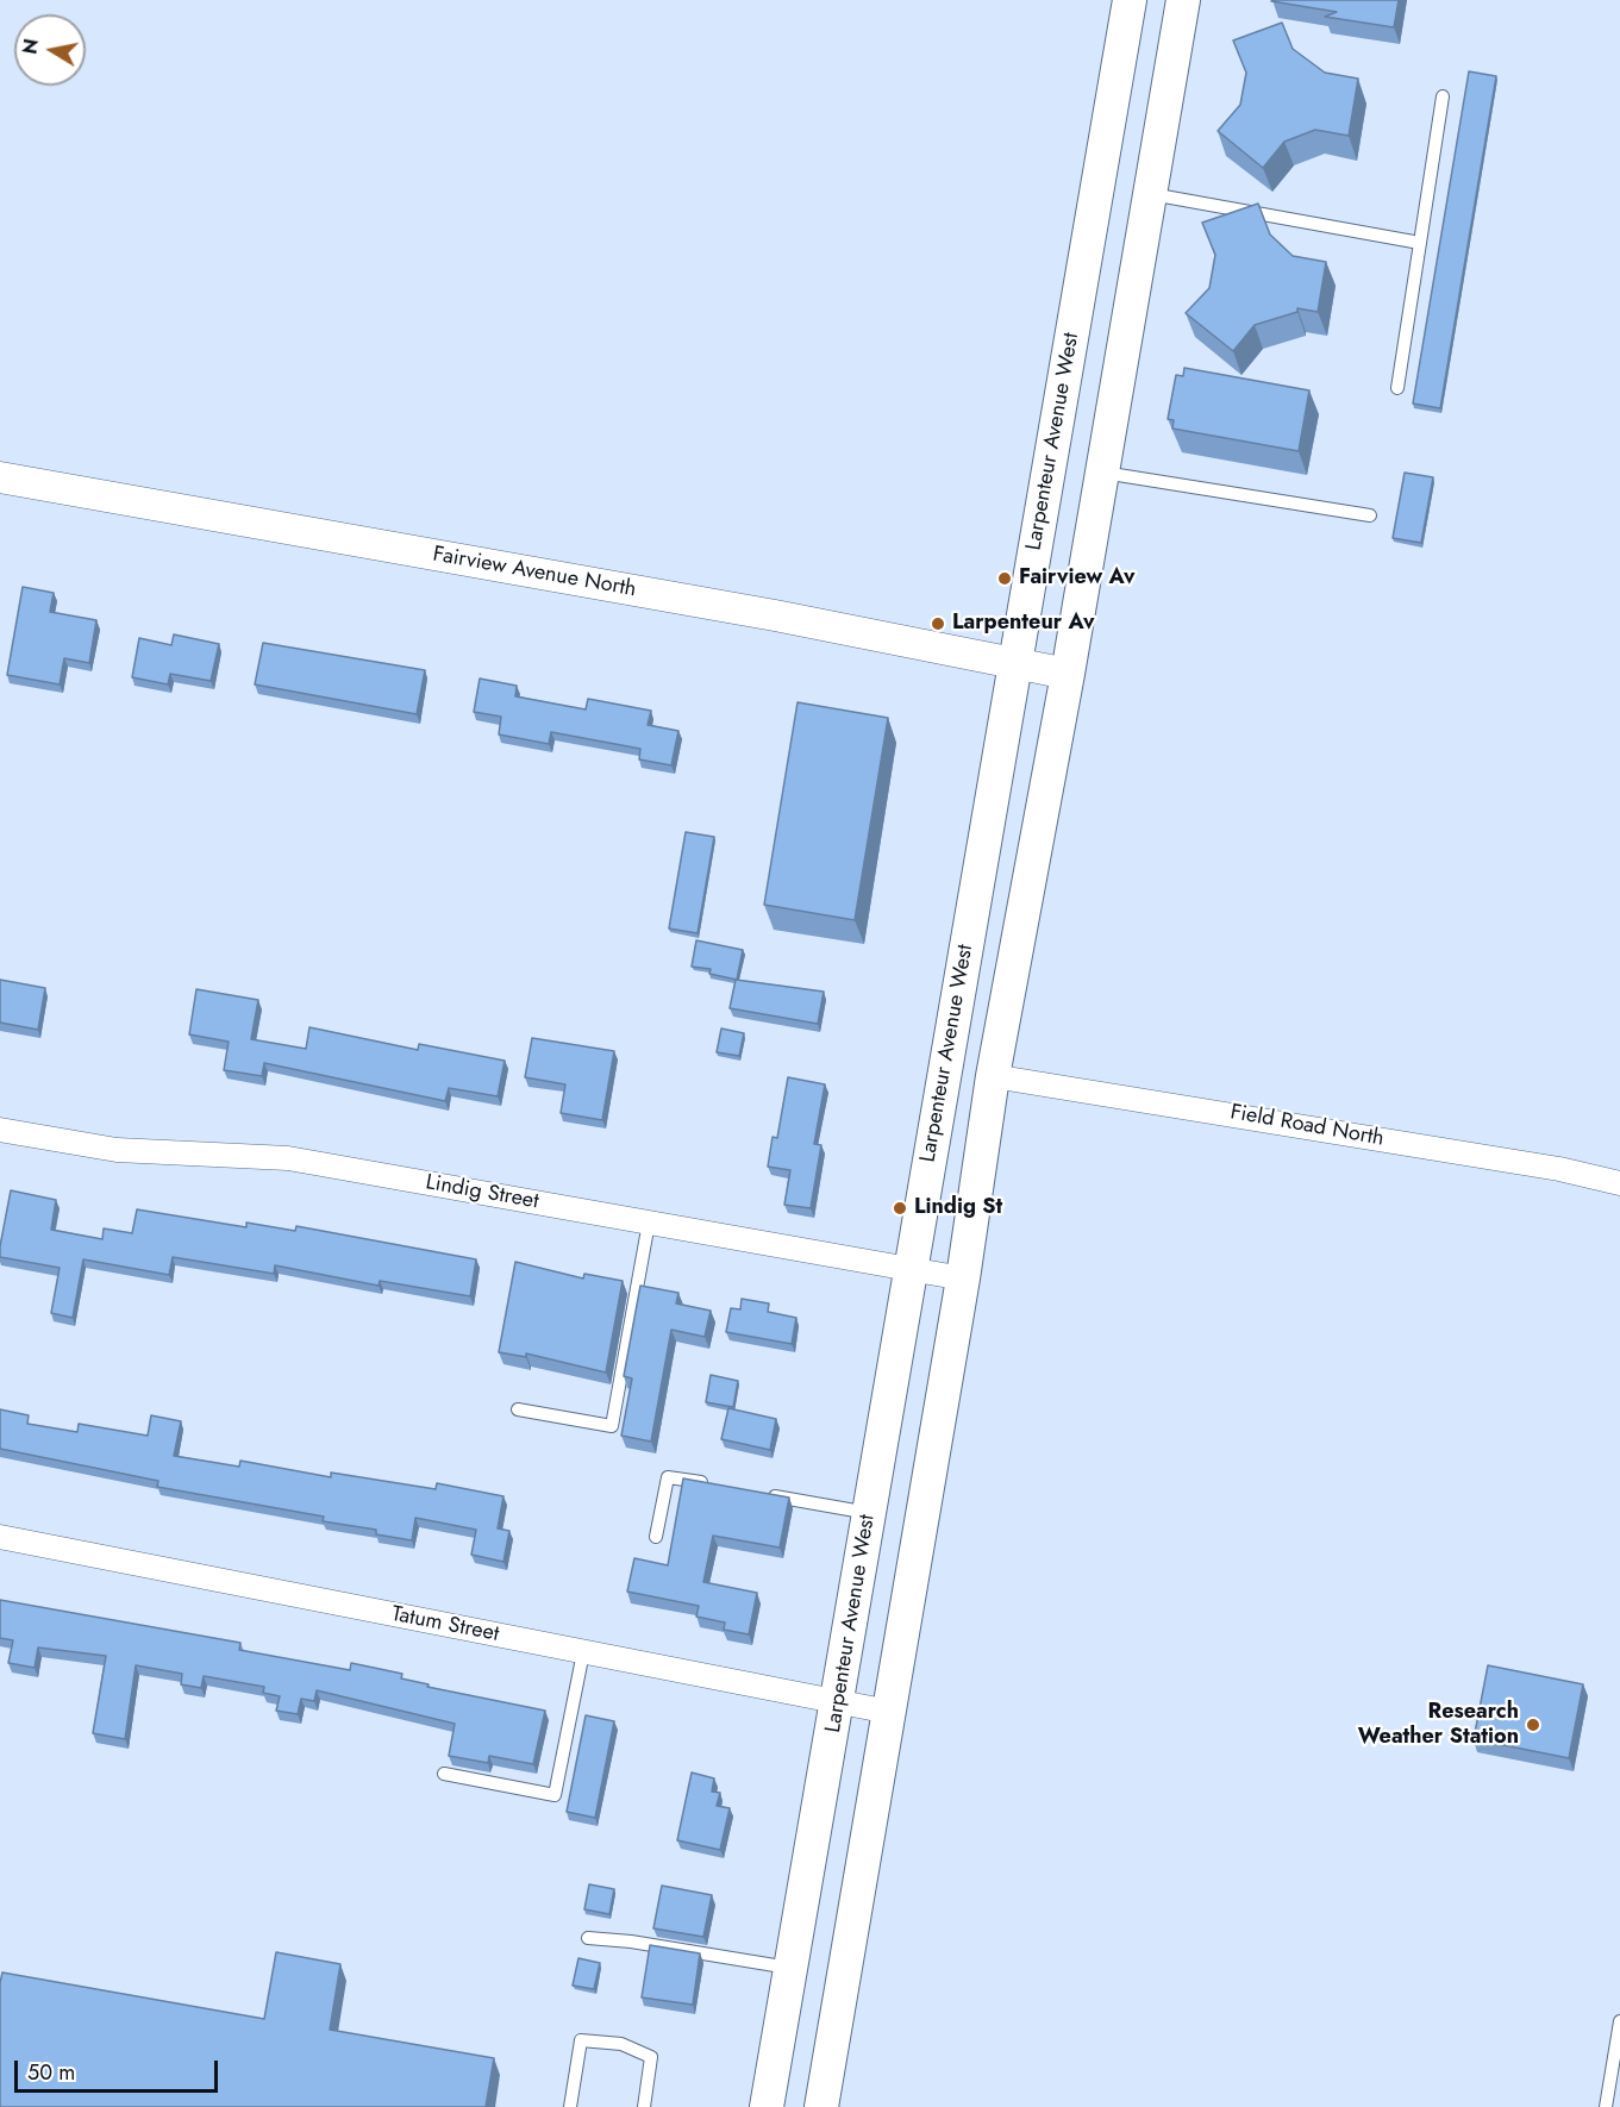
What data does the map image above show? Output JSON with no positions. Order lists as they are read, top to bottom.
{
  "streets": {
    "main road": ["Larpenteur Avenue West"],
    "street": [
      "Fairview Avenue North",
      "Field Road North",
      "Lindig Street",
      "Tatum Street"
    ]
  },
  "crossings": [
    ["Larpenteur Avenue West", "Fairview Avenue North"],
    ["Larpenteur Avenue West", "Lindig Street"],
    ["Larpenteur Avenue West", "Tatum Street"]
  ],
  "places": [
    "Fairview Av",
    "Larpenteur Av",
    "Lindig St",
    "Research Weather Station"
  ],
  "scale_bar": "50 m",
  "north": "left"
}
